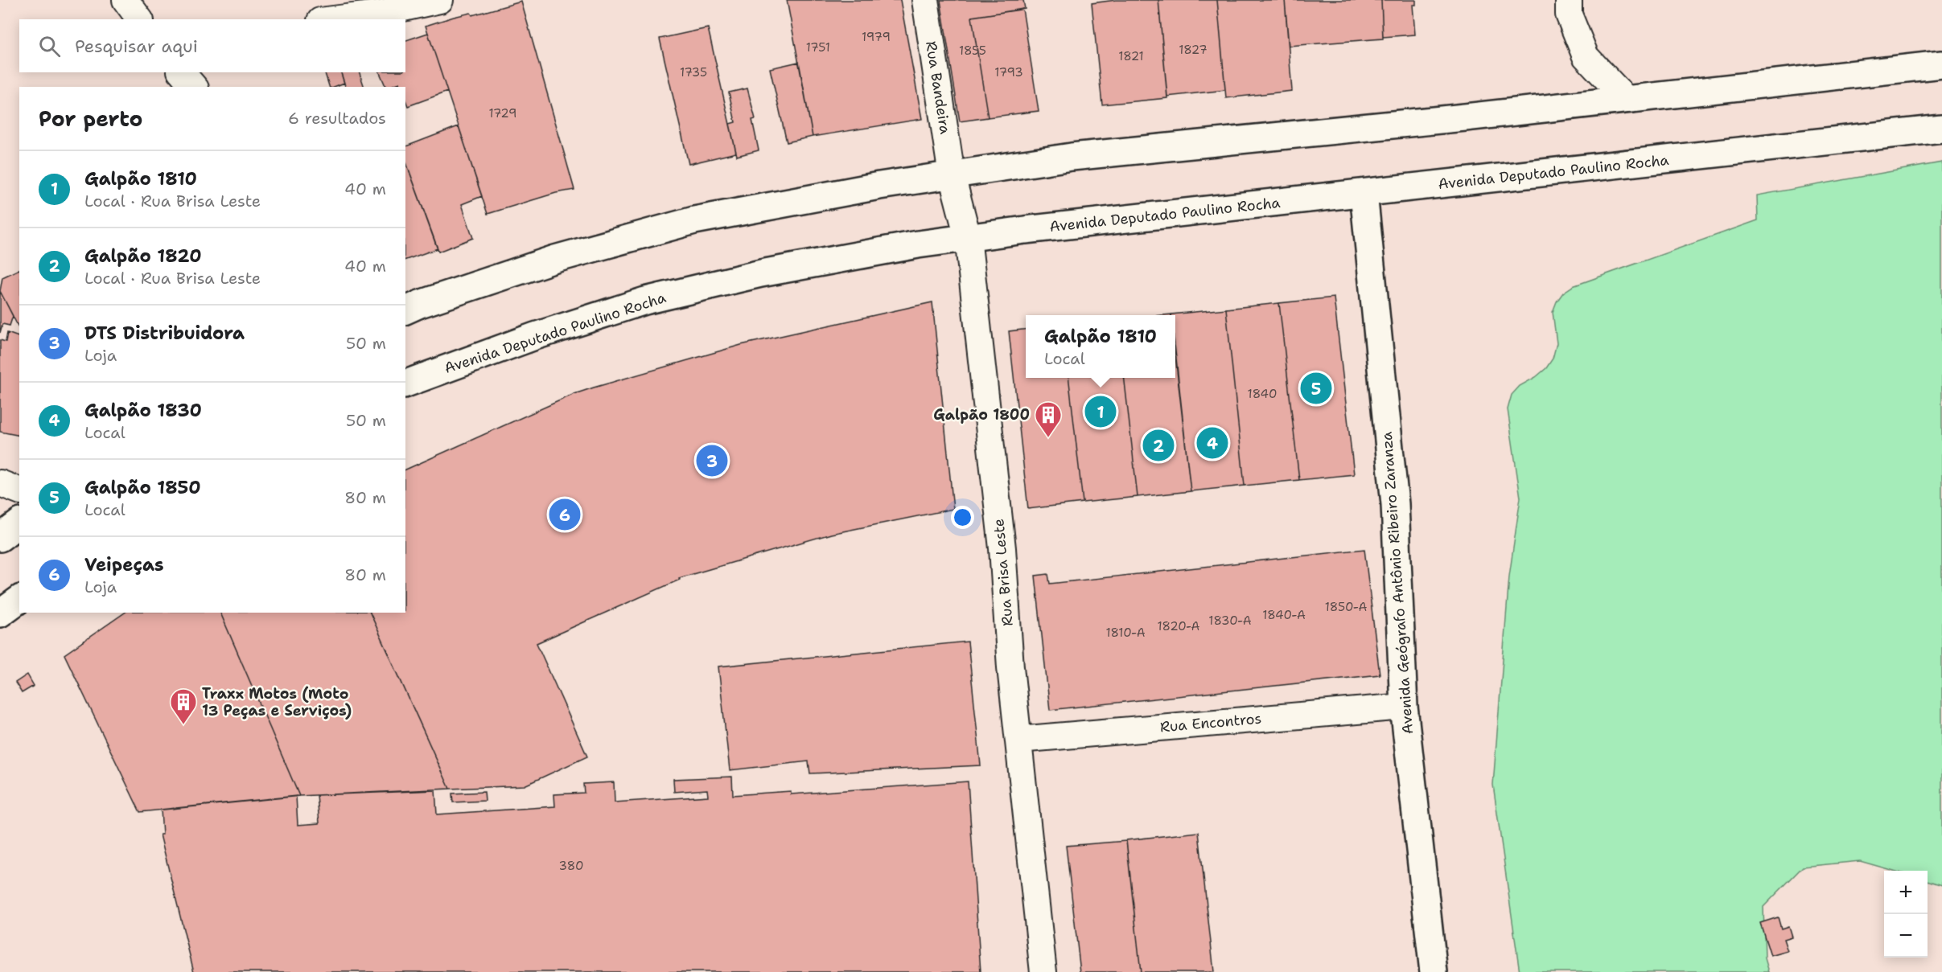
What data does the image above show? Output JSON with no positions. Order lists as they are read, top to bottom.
{
  "streets": {
    "main road": ["Avenida Deputado Paulino Rocha", "Avenida Geógrafo Antônio Ribeiro Zaranza"],
    "street": ["Rua Bandeira", "Rua Brisa Leste", "Rua Encontros"]
  },
  "crossings": [
    ["Rua Bandeira", "Rua Brisa Leste"],
    ["Avenida Deputado Paulino Rocha", "Rua Brisa Leste"],
    ["Avenida Deputado Paulino Rocha", "Avenida Geógrafo Antônio Ribeiro Zaranza"],
    ["Rua Brisa Leste", "Rua Encontros"],
    ["Avenida Geógrafo Antônio Ribeiro Zaranza", "Rua Encontros"]
  ],
  "places": {
    "building": ["Galpão 1800", "Traxx Motos (Moto 13 Peças e Serviços)"]
  },
  "house_numbers": [
    "1979",
    "1751",
    "1827",
    "1855",
    "1821",
    "1735",
    "1793",
    "1729",
    "1840",
    "1850-A",
    "1840-A",
    "1830-A",
    "1820-A",
    "1810-A",
    "380"
  ],
  "page": {
    "search": "Pesquisar aqui",
    "heading": ["Por perto", "6 resultados"],
    "list": [
      {
        "mark": "1",
        "name": "Galpão 1810",
        "note": "Local · Rua Brisa Leste",
        "value": "40 m"
      },
      {
        "mark": "2",
        "name": "Galpão 1820",
        "note": "Local · Rua Brisa Leste",
        "value": "40 m"
      },
      {
        "mark": "3",
        "name": "DTS Distribuidora",
        "note": "Loja",
        "value": "50 m"
      },
      {
        "mark": "4",
        "name": "Galpão 1830",
        "note": "Local",
        "value": "50 m"
      },
      {
        "mark": "5",
        "name": "Galpão 1850",
        "note": "Local",
        "value": "80 m"
      },
      {
        "mark": "6",
        "name": "Veipeças",
        "note": "Loja",
        "value": "80 m"
      }
    ],
    "popup": ["Galpão 1810", "Local"],
    "pins": [
      "5",
      "1",
      "4",
      "2",
      "3",
      "6"
    ],
    "map_buttons": ["+", "−"]
  }
}
